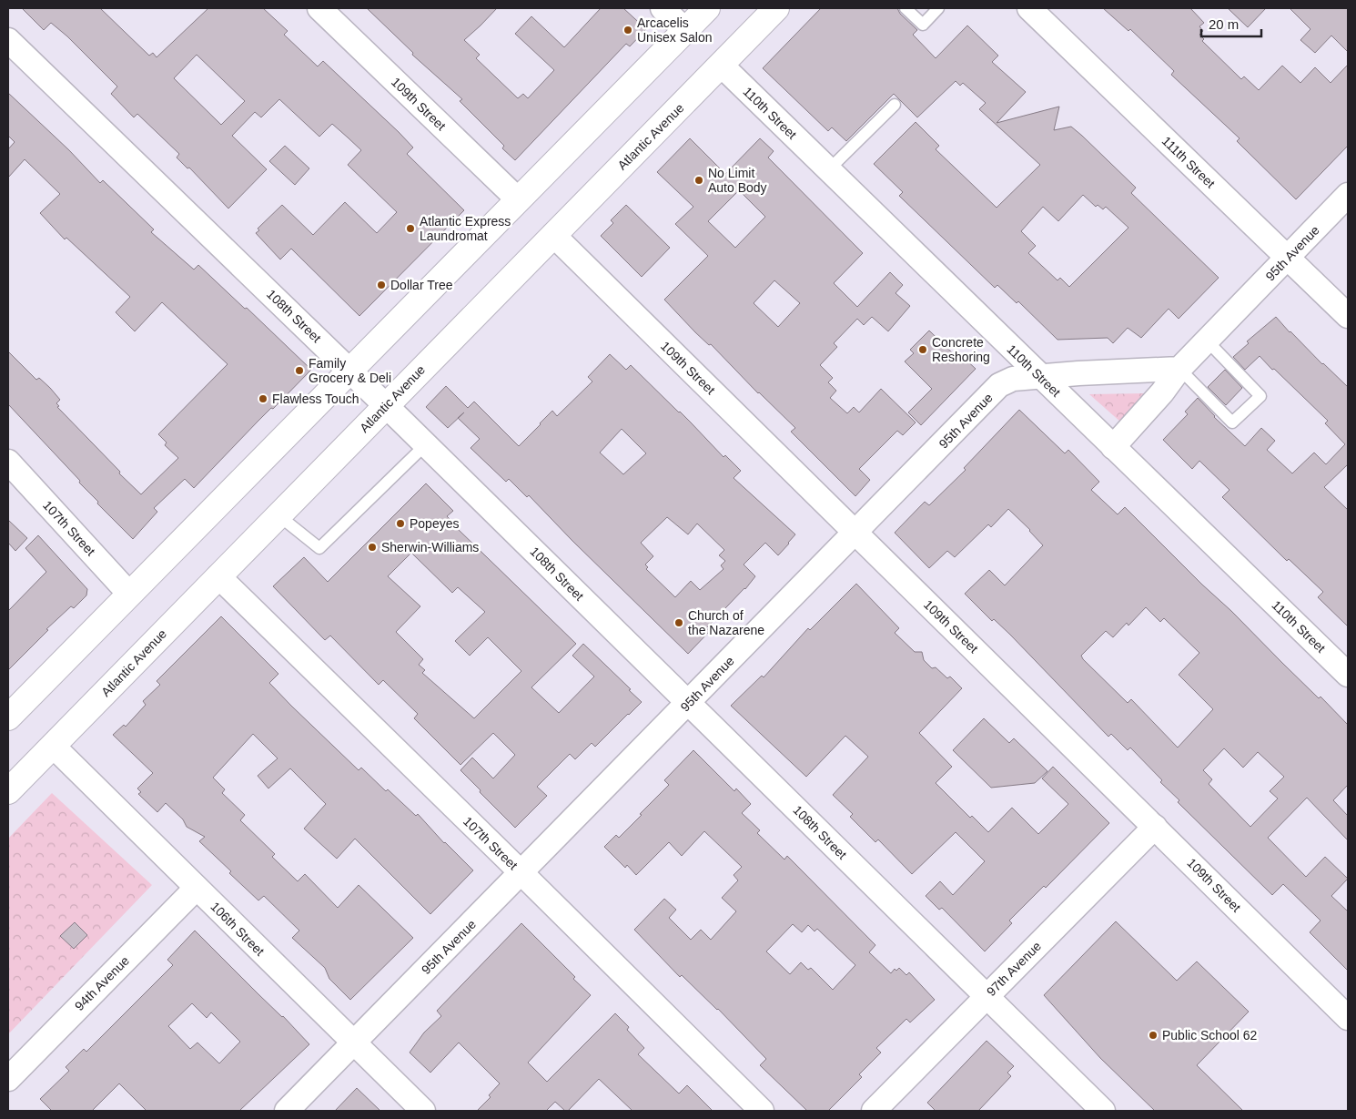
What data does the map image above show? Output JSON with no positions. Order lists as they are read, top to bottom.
{
  "streets": {
    "main road": ["Atlantic Avenue"],
    "street": [
      "109th Street",
      "110th Street",
      "111th Street",
      "95th Avenue",
      "108th Street",
      "107th Street",
      "106th Street",
      "97th Avenue",
      "94th Avenue"
    ]
  },
  "crossings": [
    ["109th Street", "Atlantic Avenue"],
    ["109th Street", "95th Avenue"],
    ["109th Street", "97th Avenue"],
    ["110th Street", "Atlantic Avenue"],
    ["110th Street", "95th Avenue"],
    ["Atlantic Avenue", "108th Street"],
    ["Atlantic Avenue", "107th Street"],
    ["Atlantic Avenue", "106th Street"],
    ["111th Street", "95th Avenue"],
    ["95th Avenue", "108th Street"],
    ["95th Avenue", "107th Street"],
    ["95th Avenue", "106th Street"],
    ["108th Street", "97th Avenue"],
    ["106th Street", "94th Avenue"]
  ],
  "places": [
    "Arcacelis Unisex Salon",
    "No Limit Auto Body",
    "Atlantic Express Laundromat",
    "Dollar Tree",
    "Concrete Reshoring",
    "Family Grocery & Deli",
    "Flawless Touch",
    "Popeyes",
    "Sherwin-Williams",
    "Church of the Nazarene",
    "Public School 62"
  ],
  "scale_bar": "20 m"
}
